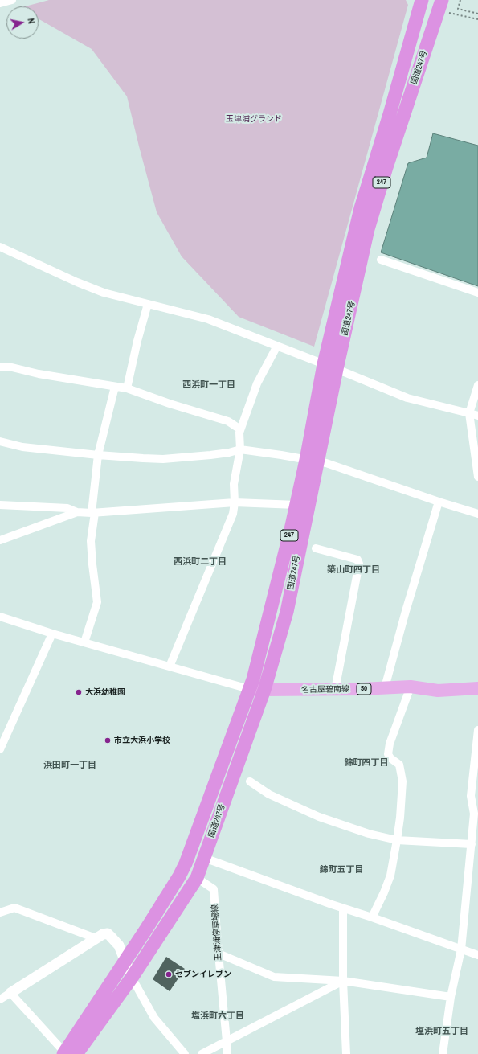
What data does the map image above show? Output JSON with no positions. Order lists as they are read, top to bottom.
{
  "streets": {
    "highway": ["国道247号", "247"],
    "main road": ["50", "名古屋碧南線"],
    "street": ["玉津浦停車場線"]
  },
  "crossings": [
    ["国道247号", "名古屋碧南線"],
    ["国道247号", "玉津浦停車場線"]
  ],
  "districts": [
    "西浜町一丁目",
    "西浜町二丁目",
    "築山町四丁目",
    "錦町四丁目",
    "浜田町一丁目",
    "錦町五丁目",
    "塩浜町六丁目",
    "塩浜町五丁目"
  ],
  "parks": ["玉津浦グランド"],
  "places": ["大浜幼稚園", "市立大浜小学校", "セブンイレブン"],
  "north": "right"
}
